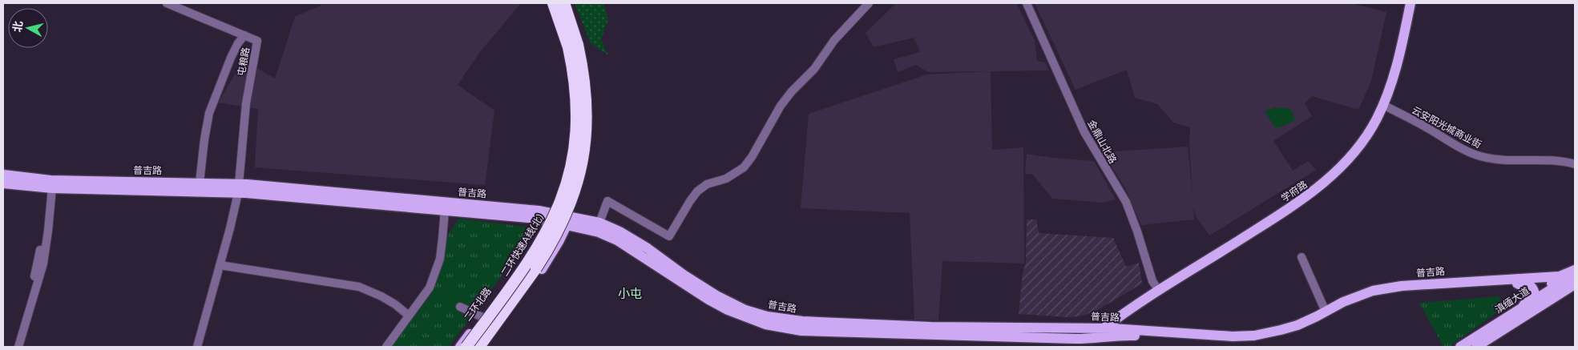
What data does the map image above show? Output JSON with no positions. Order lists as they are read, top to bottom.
{
  "streets": {
    "highway": ["二环快速A线(北)"],
    "main road": [
      "普吉路",
      "学府路",
      "滇缅大道",
      "二环北路"
    ],
    "street": ["屯粮路", "云安阳光城商业街", "金鼎山北路"]
  },
  "crossings": [
    ["屯粮路", "普吉路"],
    ["云安阳光城商业街", "学府路"],
    ["金鼎山北路", "学府路"],
    ["普吉路", "学府路"],
    ["普吉路", "滇缅大道"],
    ["普吉路", "二环北路"]
  ],
  "districts": ["小屯"],
  "north": "left"
}
